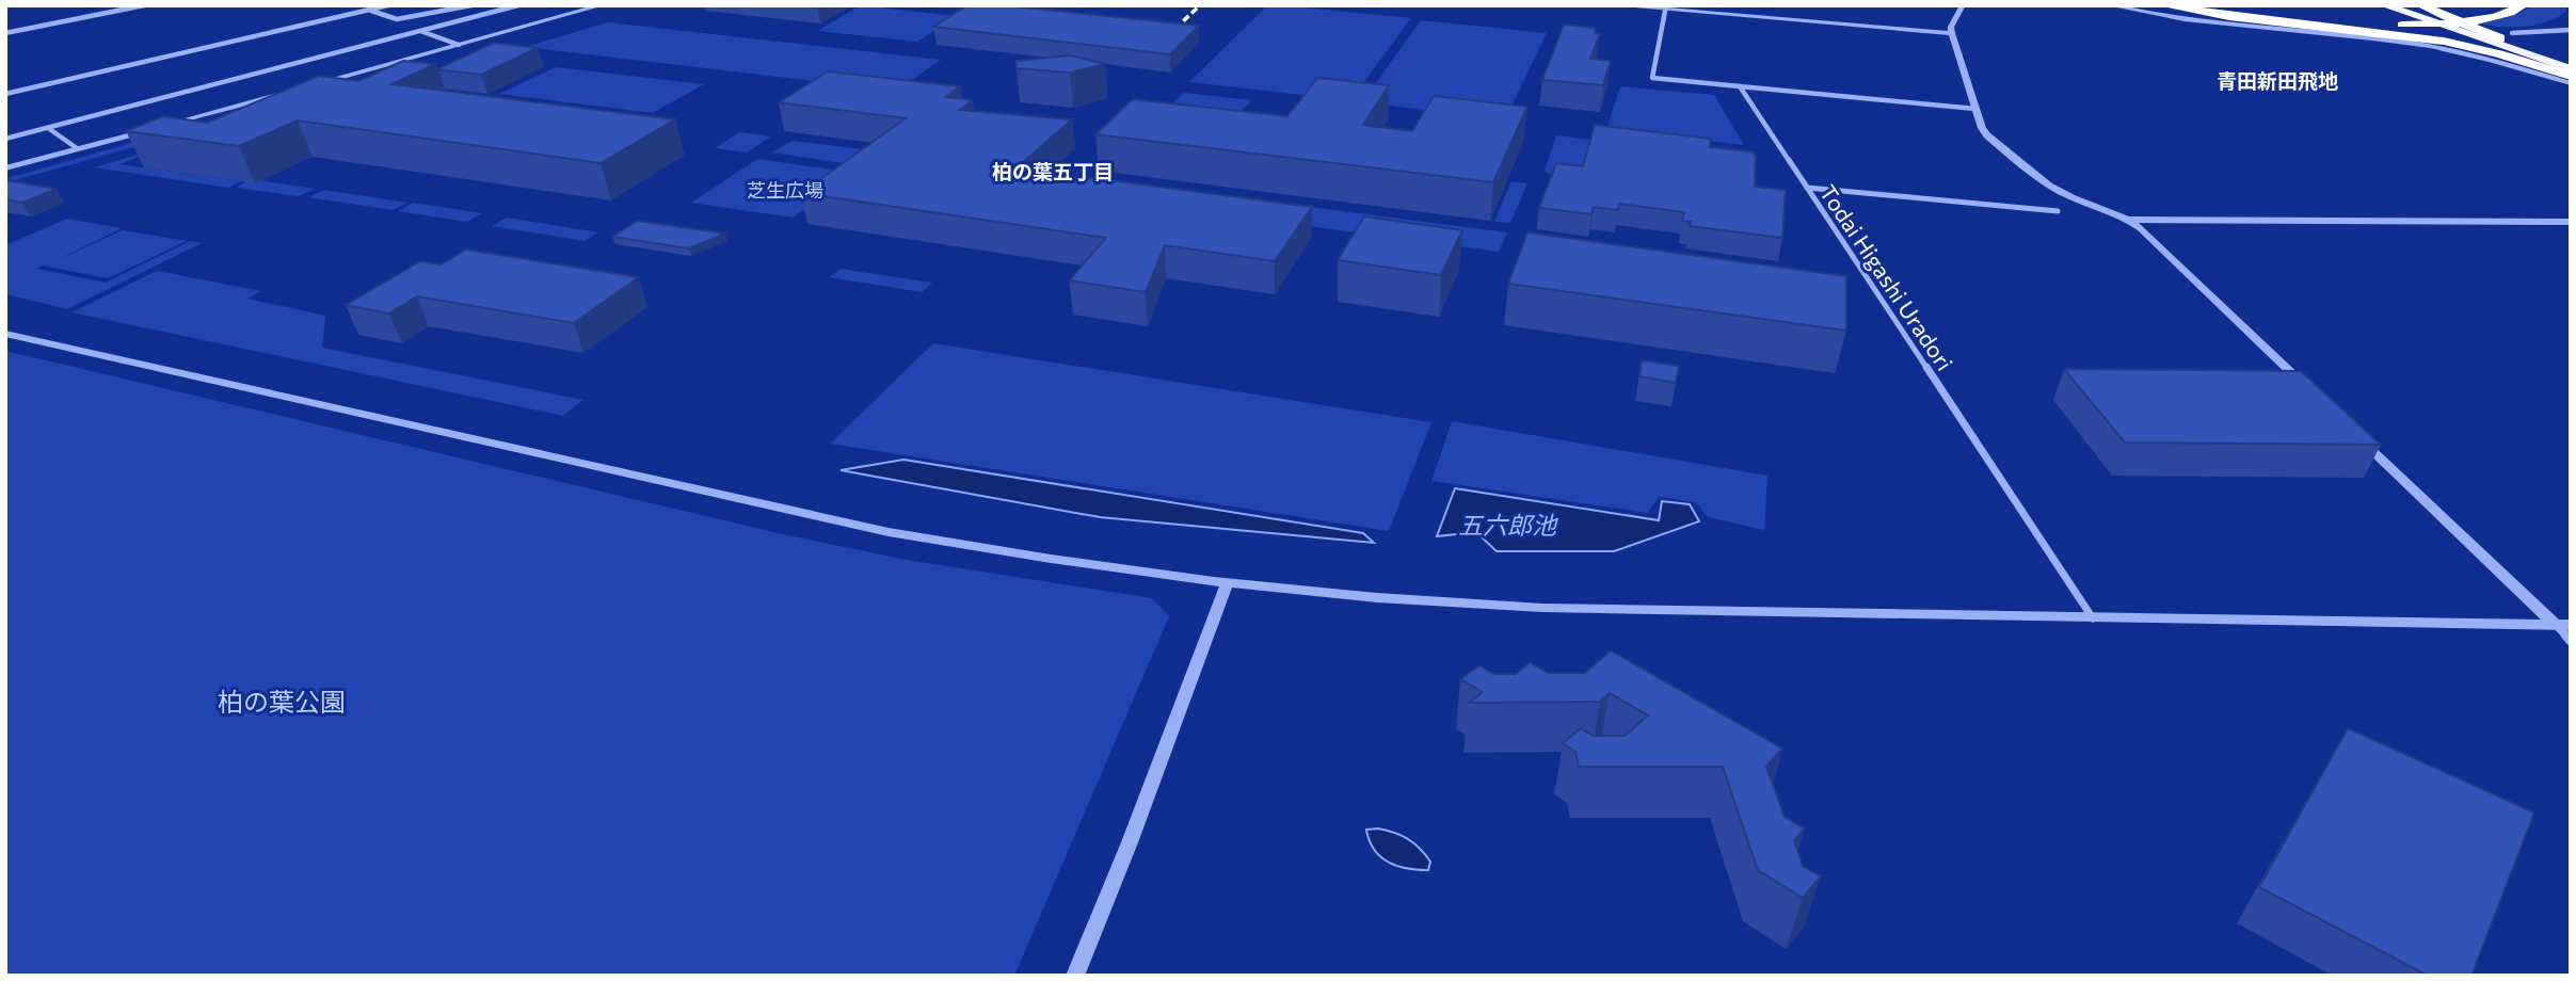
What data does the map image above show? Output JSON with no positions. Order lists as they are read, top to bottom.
{
  "streets": {
    "street": ["Todai Higashi Uradori"]
  },
  "districts": ["青田新田飛地", "柏の葉五丁目"],
  "water": ["五六郎池"],
  "parks": ["芝生広場", "柏の葉公園"]
}
